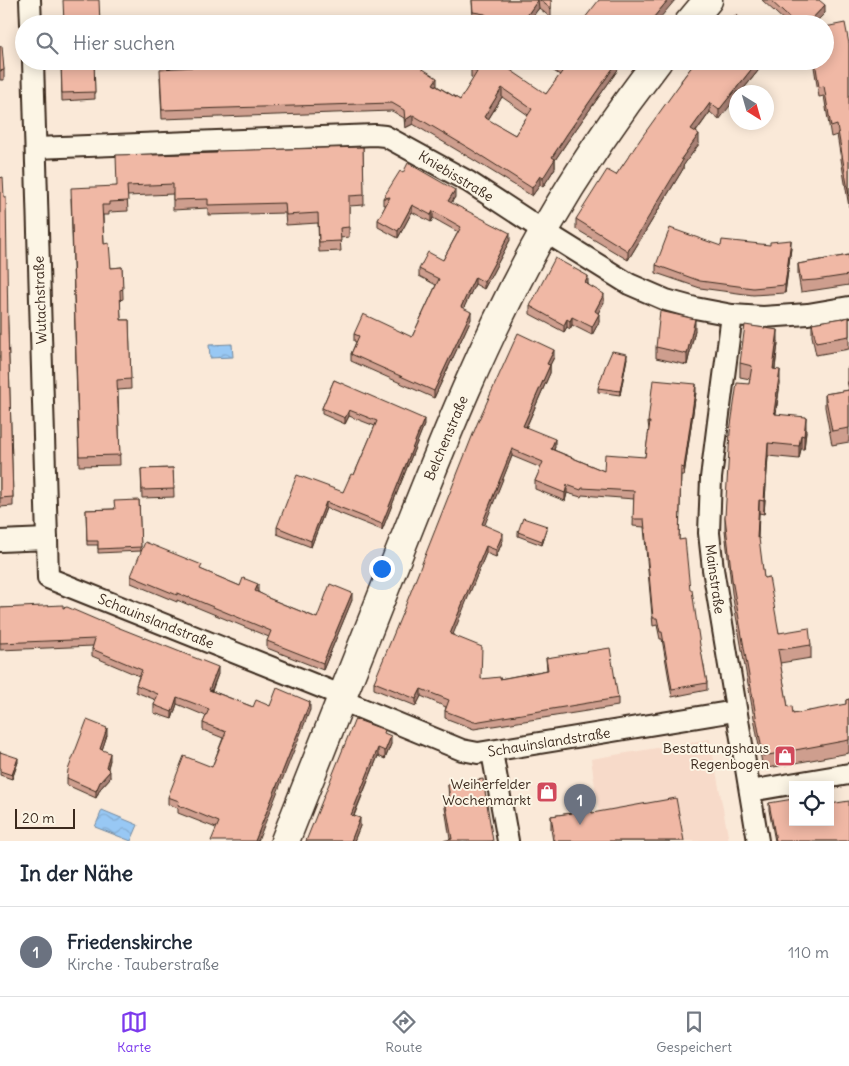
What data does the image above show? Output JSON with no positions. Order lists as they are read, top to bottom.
{
  "streets": {
    "street": [
      "Kniebisstraße",
      "Wutachstraße",
      "Belchenstraße",
      "Mainstraße",
      "Schauinslandstraße"
    ]
  },
  "crossings": [
    ["Kniebisstraße", "Wutachstraße"],
    ["Kniebisstraße", "Belchenstraße"],
    ["Kniebisstraße", "Mainstraße"],
    ["Wutachstraße", "Schauinslandstraße"],
    ["Belchenstraße", "Schauinslandstraße"],
    ["Mainstraße", "Schauinslandstraße"]
  ],
  "places": {
    "shop": ["Bestattungshaus Regenbogen", "Weiherfelder Wochenmarkt"]
  },
  "scale_bar": "20 m",
  "north": "bottom right",
  "page": {
    "search": "Hier suchen",
    "pins": "1",
    "scale": "20 m",
    "heading": "In der Nähe",
    "list": [
      {
        "mark": "1",
        "name": "Friedenskirche",
        "note": "Kirche · Tauberstraße",
        "value": "110 m"
      }
    ],
    "nav": ["Karte", "Route", "Gespeichert"]
  }
}
